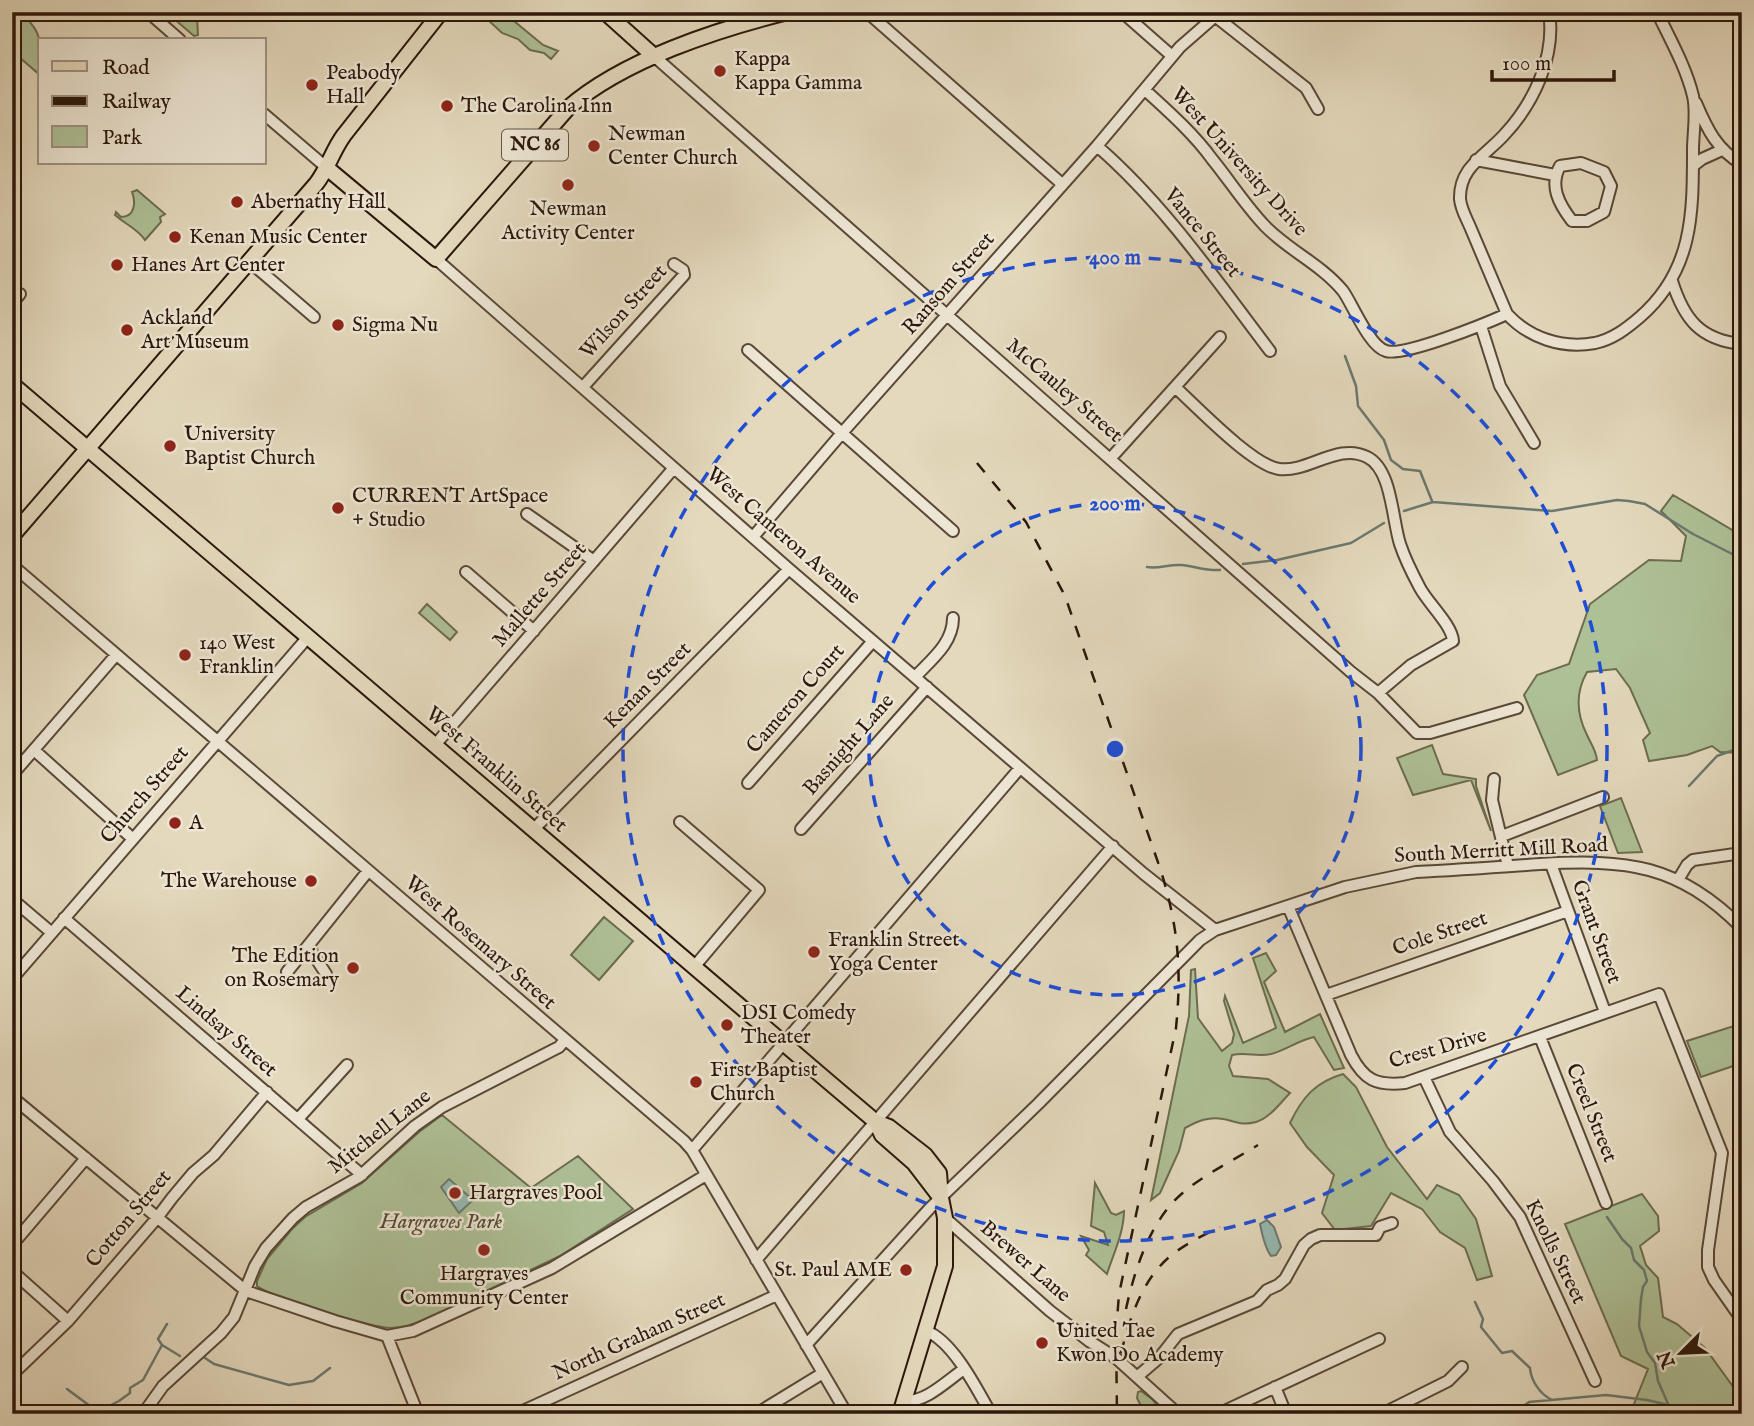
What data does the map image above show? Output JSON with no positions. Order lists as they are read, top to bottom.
{
  "streets": {
    "main road": [
      "NC 86",
      "McCauley Street",
      "West Cameron Avenue",
      "West Franklin Street"
    ],
    "street": [
      "West University Drive",
      "Vance Street",
      "Ransom Street",
      "Wilson Street",
      "Mallette Street",
      "Kenan Street",
      "Cameron Court",
      "Basnight Lane",
      "Church Street",
      "South Merritt Mill Road",
      "Grant Street",
      "Cole Street",
      "West Rosemary Street",
      "Lindsay Street",
      "Crest Drive",
      "Creel Street",
      "Mitchell Lane",
      "Cotton Street",
      "Knolls Street",
      "Brewer Lane",
      "North Graham Street"
    ]
  },
  "crossings": [
    ["NC 86", "McCauley Street"],
    ["NC 86", "West Cameron Avenue"],
    ["West University Drive", "Ransom Street"],
    ["Vance Street", "Ransom Street"],
    ["Ransom Street", "McCauley Street"],
    ["Ransom Street", "West Cameron Avenue"],
    ["Wilson Street", "West Cameron Avenue"],
    ["West Cameron Avenue", "Mallette Street"],
    ["West Cameron Avenue", "Kenan Street"],
    ["West Cameron Avenue", "Cameron Court"],
    ["West Cameron Avenue", "Basnight Lane"],
    ["West Cameron Avenue", "South Merritt Mill Road"],
    ["Mallette Street", "West Franklin Street"],
    ["Kenan Street", "West Franklin Street"],
    ["West Franklin Street", "Church Street"],
    ["West Franklin Street", "South Merritt Mill Road"],
    ["Church Street", "West Rosemary Street"],
    ["Church Street", "Lindsay Street"],
    ["South Merritt Mill Road", "Grant Street"],
    ["South Merritt Mill Road", "West Rosemary Street"],
    ["South Merritt Mill Road", "Crest Drive"],
    ["Grant Street", "Cole Street"],
    ["Grant Street", "Crest Drive"],
    ["Cole Street", "Crest Drive"],
    ["West Rosemary Street", "Mitchell Lane"],
    ["West Rosemary Street", "North Graham Street"],
    ["Lindsay Street", "Mitchell Lane"],
    ["Lindsay Street", "Cotton Street"],
    ["Crest Drive", "Creel Street"],
    ["Crest Drive", "Knolls Street"]
  ],
  "parks": ["Hargraves Park"],
  "places": [
    "Kappa Kappa Gamma",
    "Peabody Hall",
    "The Carolina Inn",
    "Newman Center Church",
    "Newman Activity Center",
    "Abernathy Hall",
    "Kenan Music Center",
    "Hanes Art Center",
    "Sigma Nu",
    "Ackland Art Museum",
    "University Baptist Church",
    "CURRENT ArtSpace + Studio",
    "140 West Franklin",
    "A",
    "The Warehouse",
    "Franklin Street Yoga Center",
    "The Edition on Rosemary",
    "DSI Comedy Theater",
    "First Baptist Church",
    "Hargraves Pool",
    "Hargraves Community Center",
    "St. Paul AME",
    "United Tae Kwon Do Academy"
  ],
  "legend": ["Road", "Railway", "Park"],
  "scale_bar": "100 m",
  "north": "bottom left",
  "rings": ["400 m", "200 m"]
}
